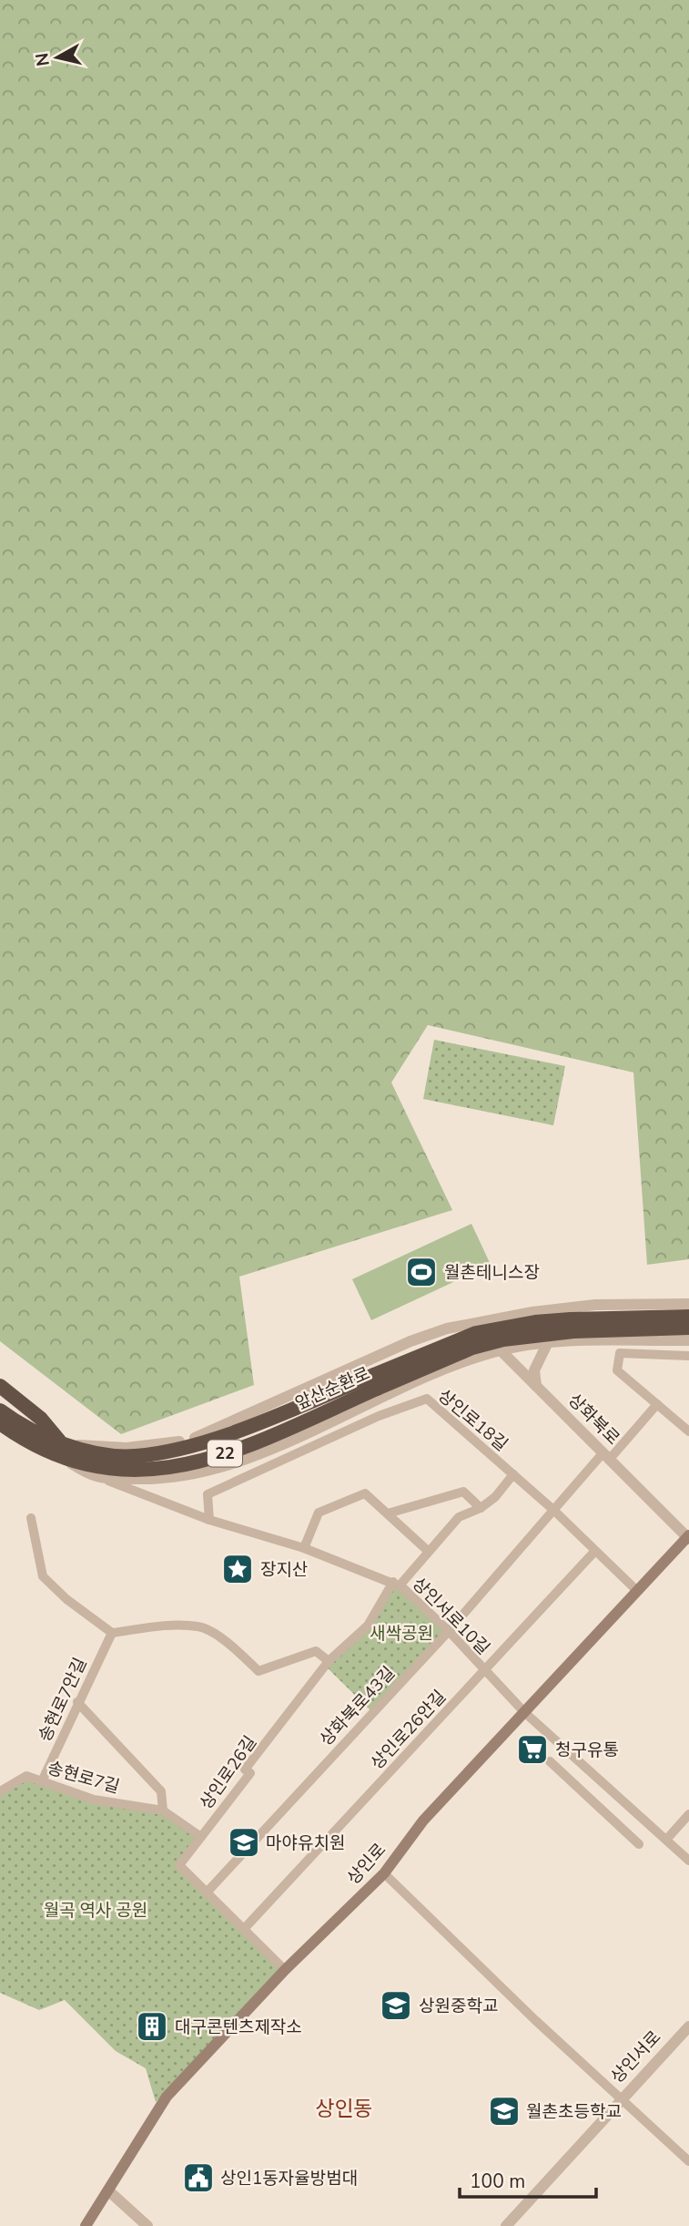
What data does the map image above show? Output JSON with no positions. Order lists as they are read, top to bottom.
{
  "streets": {
    "highway": ["앞산순환로", "22"],
    "main road": ["상인로"],
    "street": [
      "상화북로",
      "상인로18길",
      "상인서로10길",
      "송현로7안길",
      "상화북로43길",
      "상인로26안길",
      "상인로26길",
      "송현로7길",
      "상인서로"
    ]
  },
  "crossings": [
    ["상화북로", "상화북로43길"],
    ["상화북로", "상인로"],
    ["상인로18길", "상인서로10길"],
    ["상인로18길", "상화북로43길"],
    ["상인로18길", "상인로26안길"],
    ["상인로18길", "상인로26길"],
    ["상인로18길", "상인로"],
    ["상인서로10길", "상화북로43길"],
    ["상인서로10길", "상인로26안길"],
    ["상인서로10길", "상인로26길"],
    ["상인서로10길", "상인로"],
    ["송현로7안길", "송현로7길"],
    ["상화북로43길", "상인로26길"],
    ["상인로26안길", "상인로26길"],
    ["상인로26길", "송현로7길"],
    ["상인로26길", "상인로"]
  ],
  "districts": ["상인동"],
  "parks": ["새싹공원", "월곡 역사 공원"],
  "places": {
    "sports": ["월촌테니스장"],
    "place": ["장지산"],
    "supermarket": ["청구유통"],
    "school or university": ["마야유치원", "상원중학교", "월촌초등학교"],
    "building": ["대구콘텐츠제작소"],
    "public building": ["상인1동자율방범대"]
  },
  "scale_bar": "100 m",
  "north": "left"
}
